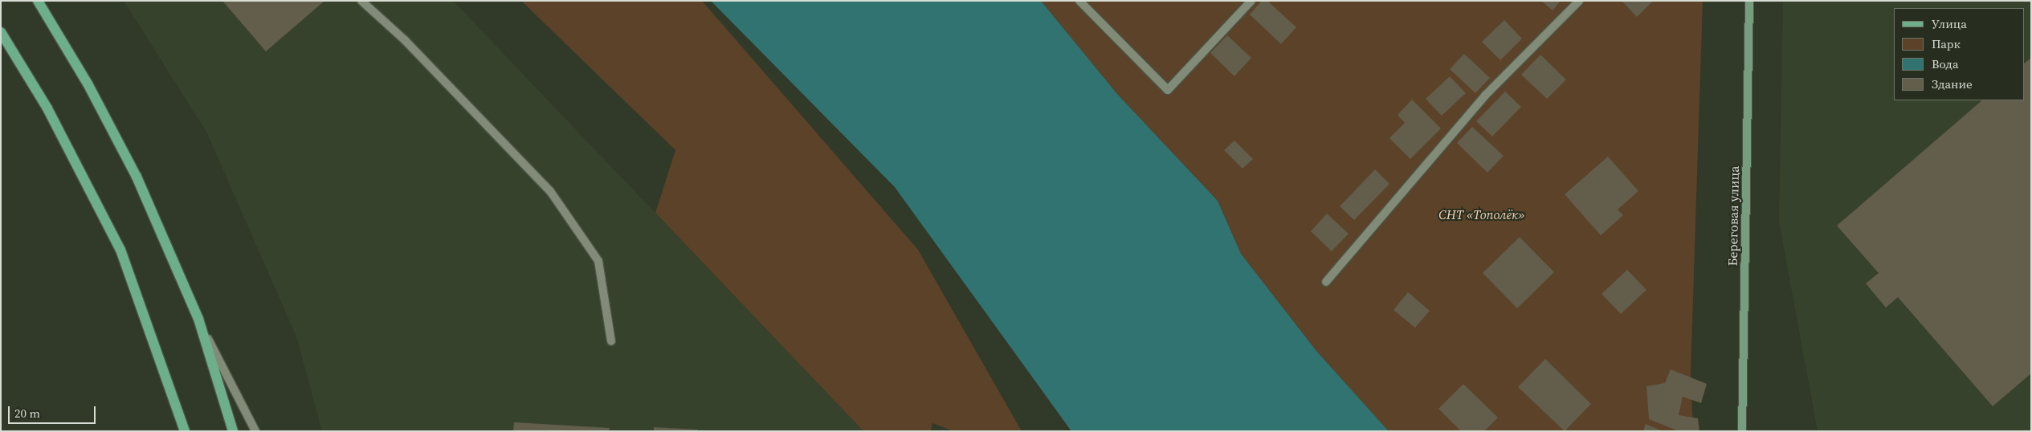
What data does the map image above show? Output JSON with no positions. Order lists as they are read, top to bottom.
{
  "streets": {
    "street": ["Береговая улица"]
  },
  "parks": ["СНТ «Тополёк»"],
  "legend": [
    "Улица",
    "Парк",
    "Вода",
    "Здание"
  ],
  "scale_bar": "20 m"
}
